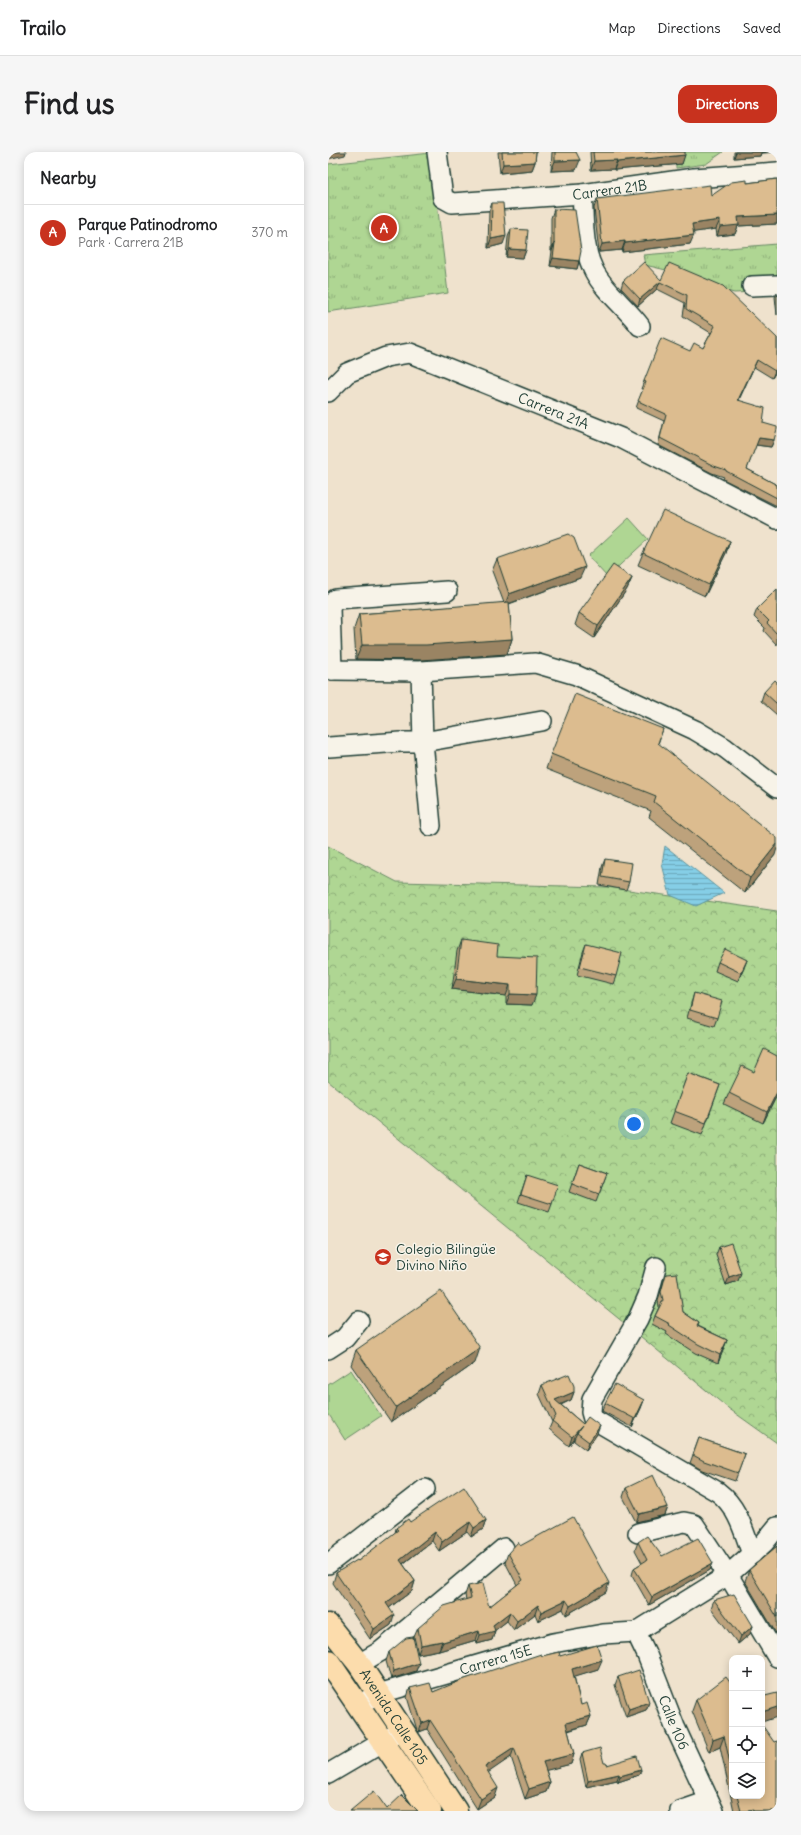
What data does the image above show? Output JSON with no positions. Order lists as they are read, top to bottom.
{
  "streets": {
    "main road": ["Avenida Calle 105"],
    "street": [
      "Carrera 21B",
      "Carrera 21A",
      "Carrera 15E",
      "Calle 106"
    ]
  },
  "crossings": [
    ["Carrera 15E", "Avenida Calle 105"],
    ["Carrera 15E", "Calle 106"]
  ],
  "places": {
    "school or university": ["Colegio Bilingüe Divino Niño"]
  },
  "page": {
    "header": "Trailo",
    "nav": ["Map", "Directions", "Saved"],
    "buttons": "Directions",
    "title": "Find us",
    "heading": "Nearby",
    "list": [
      {
        "mark": "A",
        "name": "Parque Patinodromo",
        "note": "Park · Carrera 21B",
        "value": "370 m"
      }
    ],
    "pins": "A",
    "map_buttons": ["+", "−"]
  }
}
